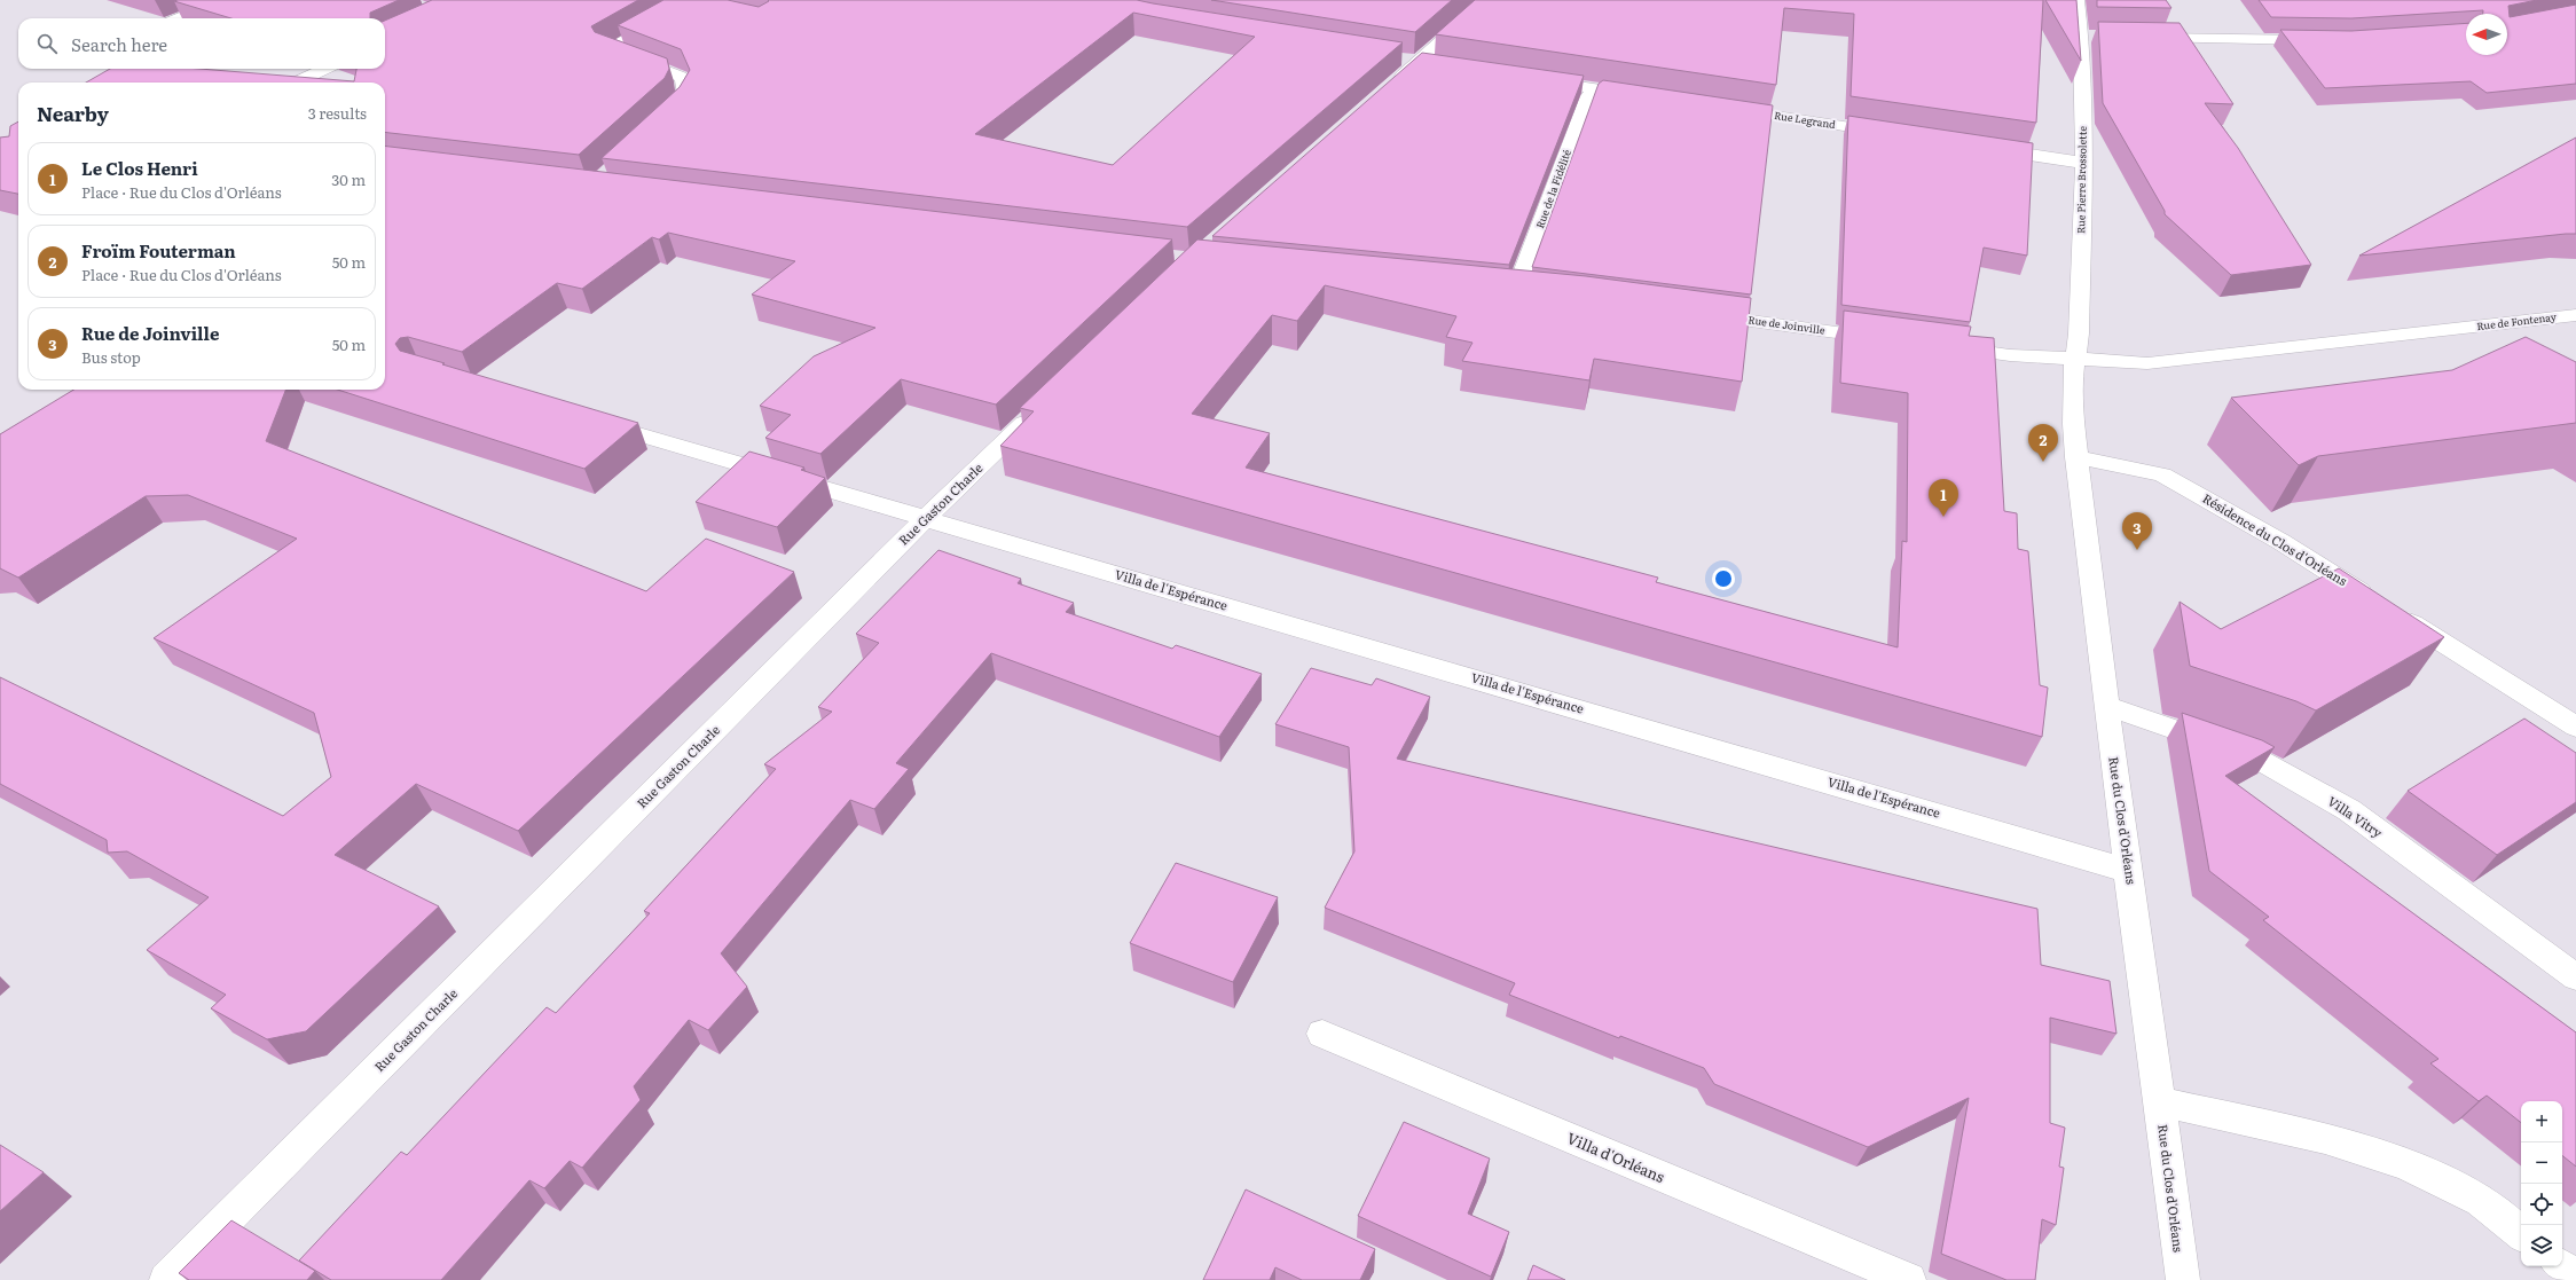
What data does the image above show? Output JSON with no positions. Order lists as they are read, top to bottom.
{
  "streets": {
    "street": [
      "Rue Legrand",
      "Rue Pierre Brossolette",
      "Rue de la Fidélité",
      "Rue de Fontenay",
      "Rue de Joinville",
      "Rue Gaston Charle",
      "Résidence du Clos d'Orléans",
      "Villa de l'Espérance",
      "Villa Vitry",
      "Rue du Clos d'Orléans",
      "Villa d'Orléans"
    ]
  },
  "crossings": [
    ["Rue Pierre Brossolette", "Rue de Fontenay"],
    ["Rue Pierre Brossolette", "Rue du Clos d'Orléans"],
    ["Rue de Fontenay", "Rue du Clos d'Orléans"],
    ["Rue Gaston Charle", "Villa de l'Espérance"],
    ["Résidence du Clos d'Orléans", "Rue du Clos d'Orléans"],
    ["Villa de l'Espérance", "Rue du Clos d'Orléans"],
    ["Villa Vitry", "Rue du Clos d'Orléans"]
  ],
  "north": "left",
  "page": {
    "search": "Search here",
    "heading": ["Nearby", "3 results"],
    "list": [
      {
        "mark": "1",
        "name": "Le Clos Henri",
        "note": "Place · Rue du Clos d'Orléans",
        "value": "30 m"
      },
      {
        "mark": "2",
        "name": "Froïm Fouterman",
        "note": "Place · Rue du Clos d'Orléans",
        "value": "50 m"
      },
      {
        "mark": "3",
        "name": "Rue de Joinville",
        "note": "Bus stop",
        "value": "50 m"
      }
    ],
    "pins": ["2", "1", "3"],
    "map_buttons": ["+", "−"]
  }
}
